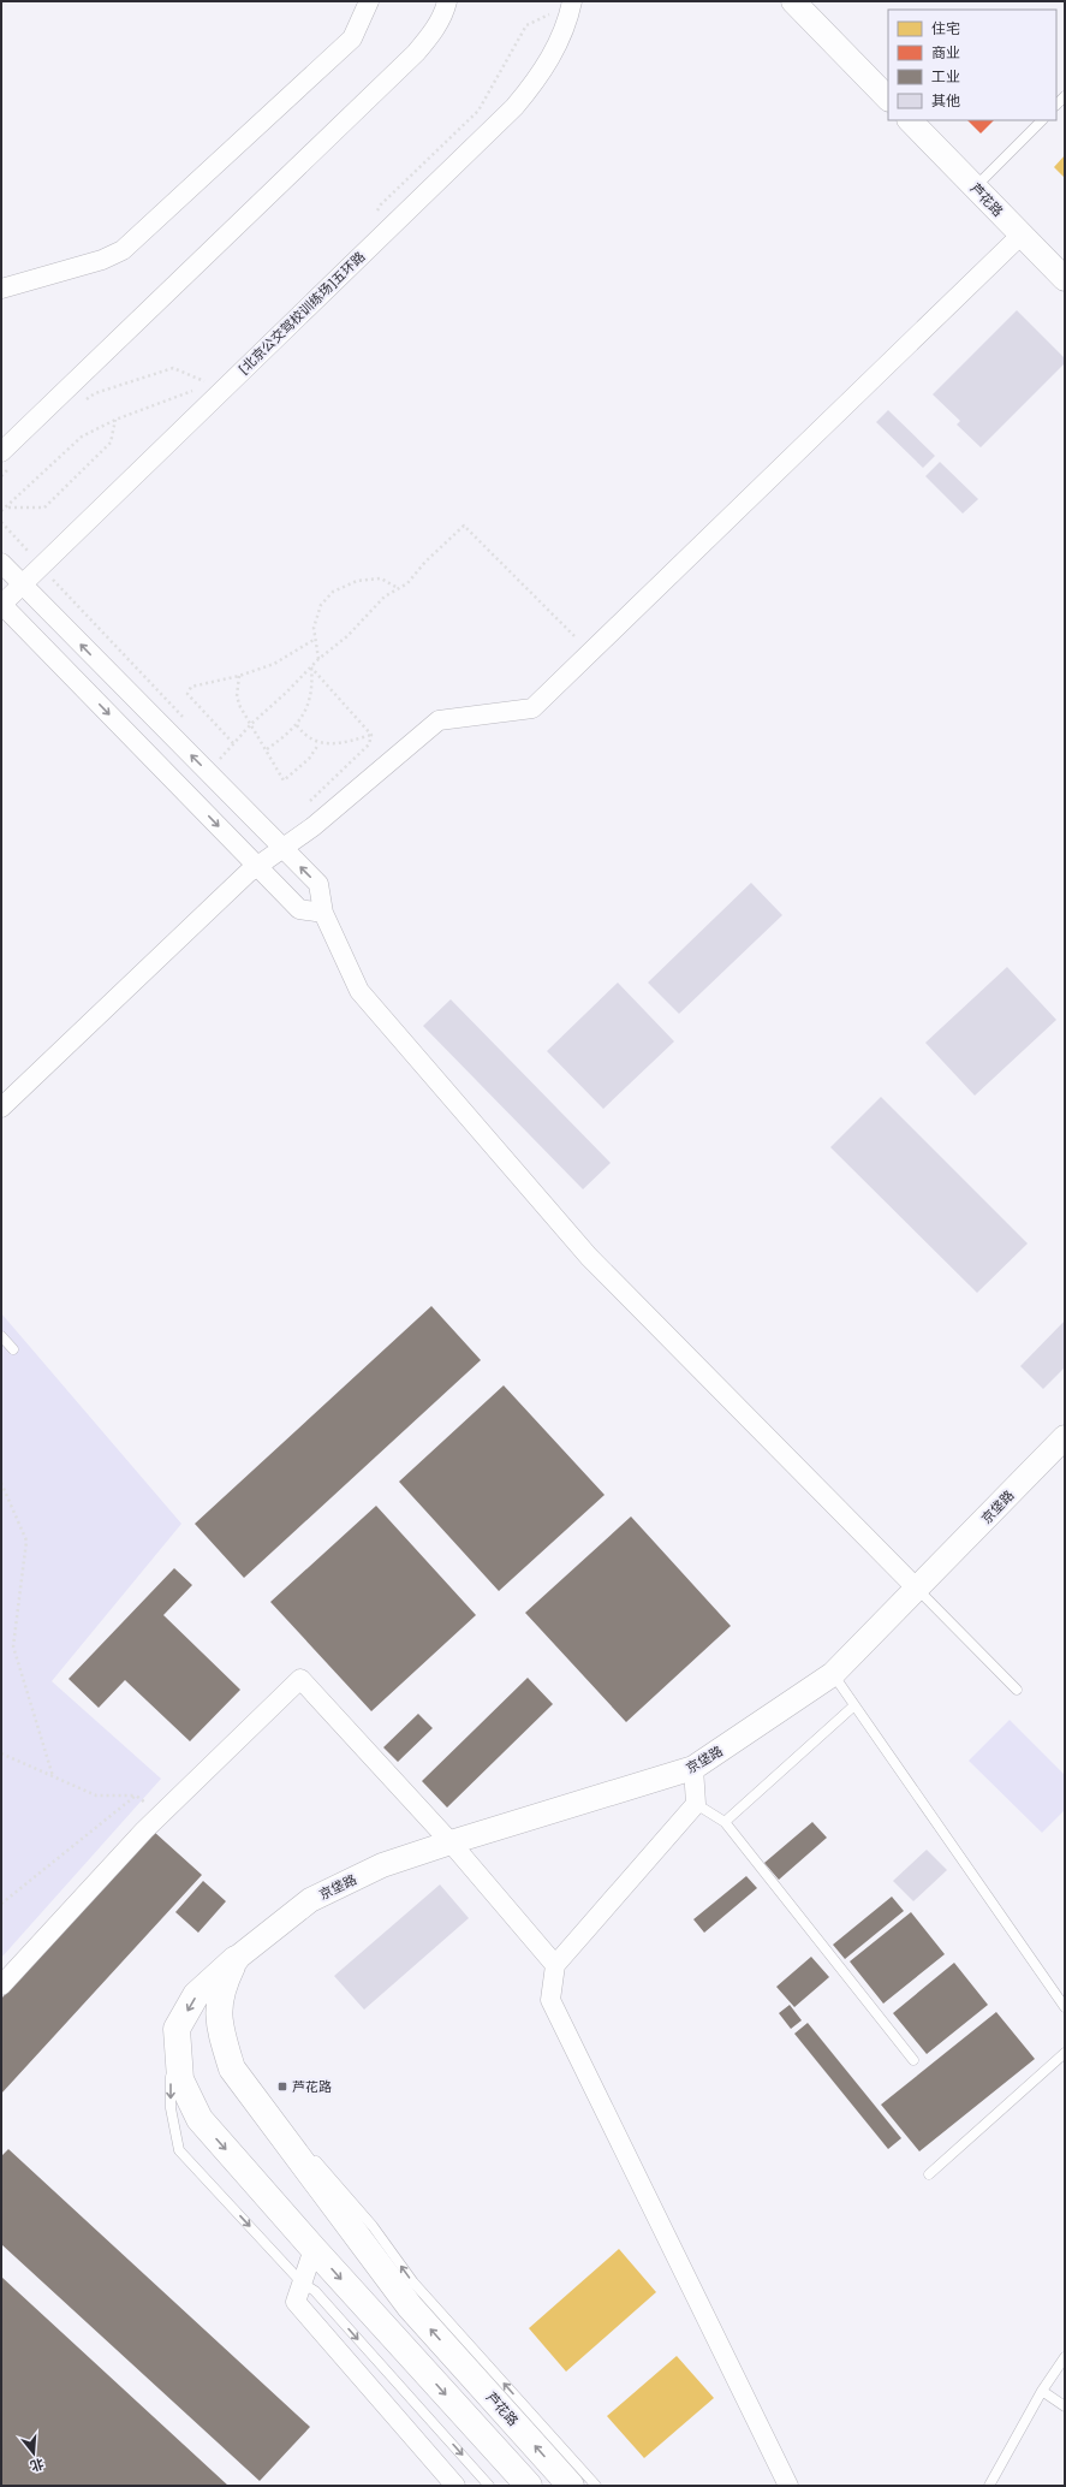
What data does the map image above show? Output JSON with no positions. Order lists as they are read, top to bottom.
{
  "streets": {
    "main road": ["芦花路"],
    "street": ["[北京公交驾校训练场]五环路", "京垡路"]
  },
  "crossings": [
    ["芦花路", "京垡路"]
  ],
  "places": {
    "transit": ["芦花路"]
  },
  "legend": [
    "住宅",
    "商业",
    "工业",
    "其他"
  ],
  "north": "bottom"
}
